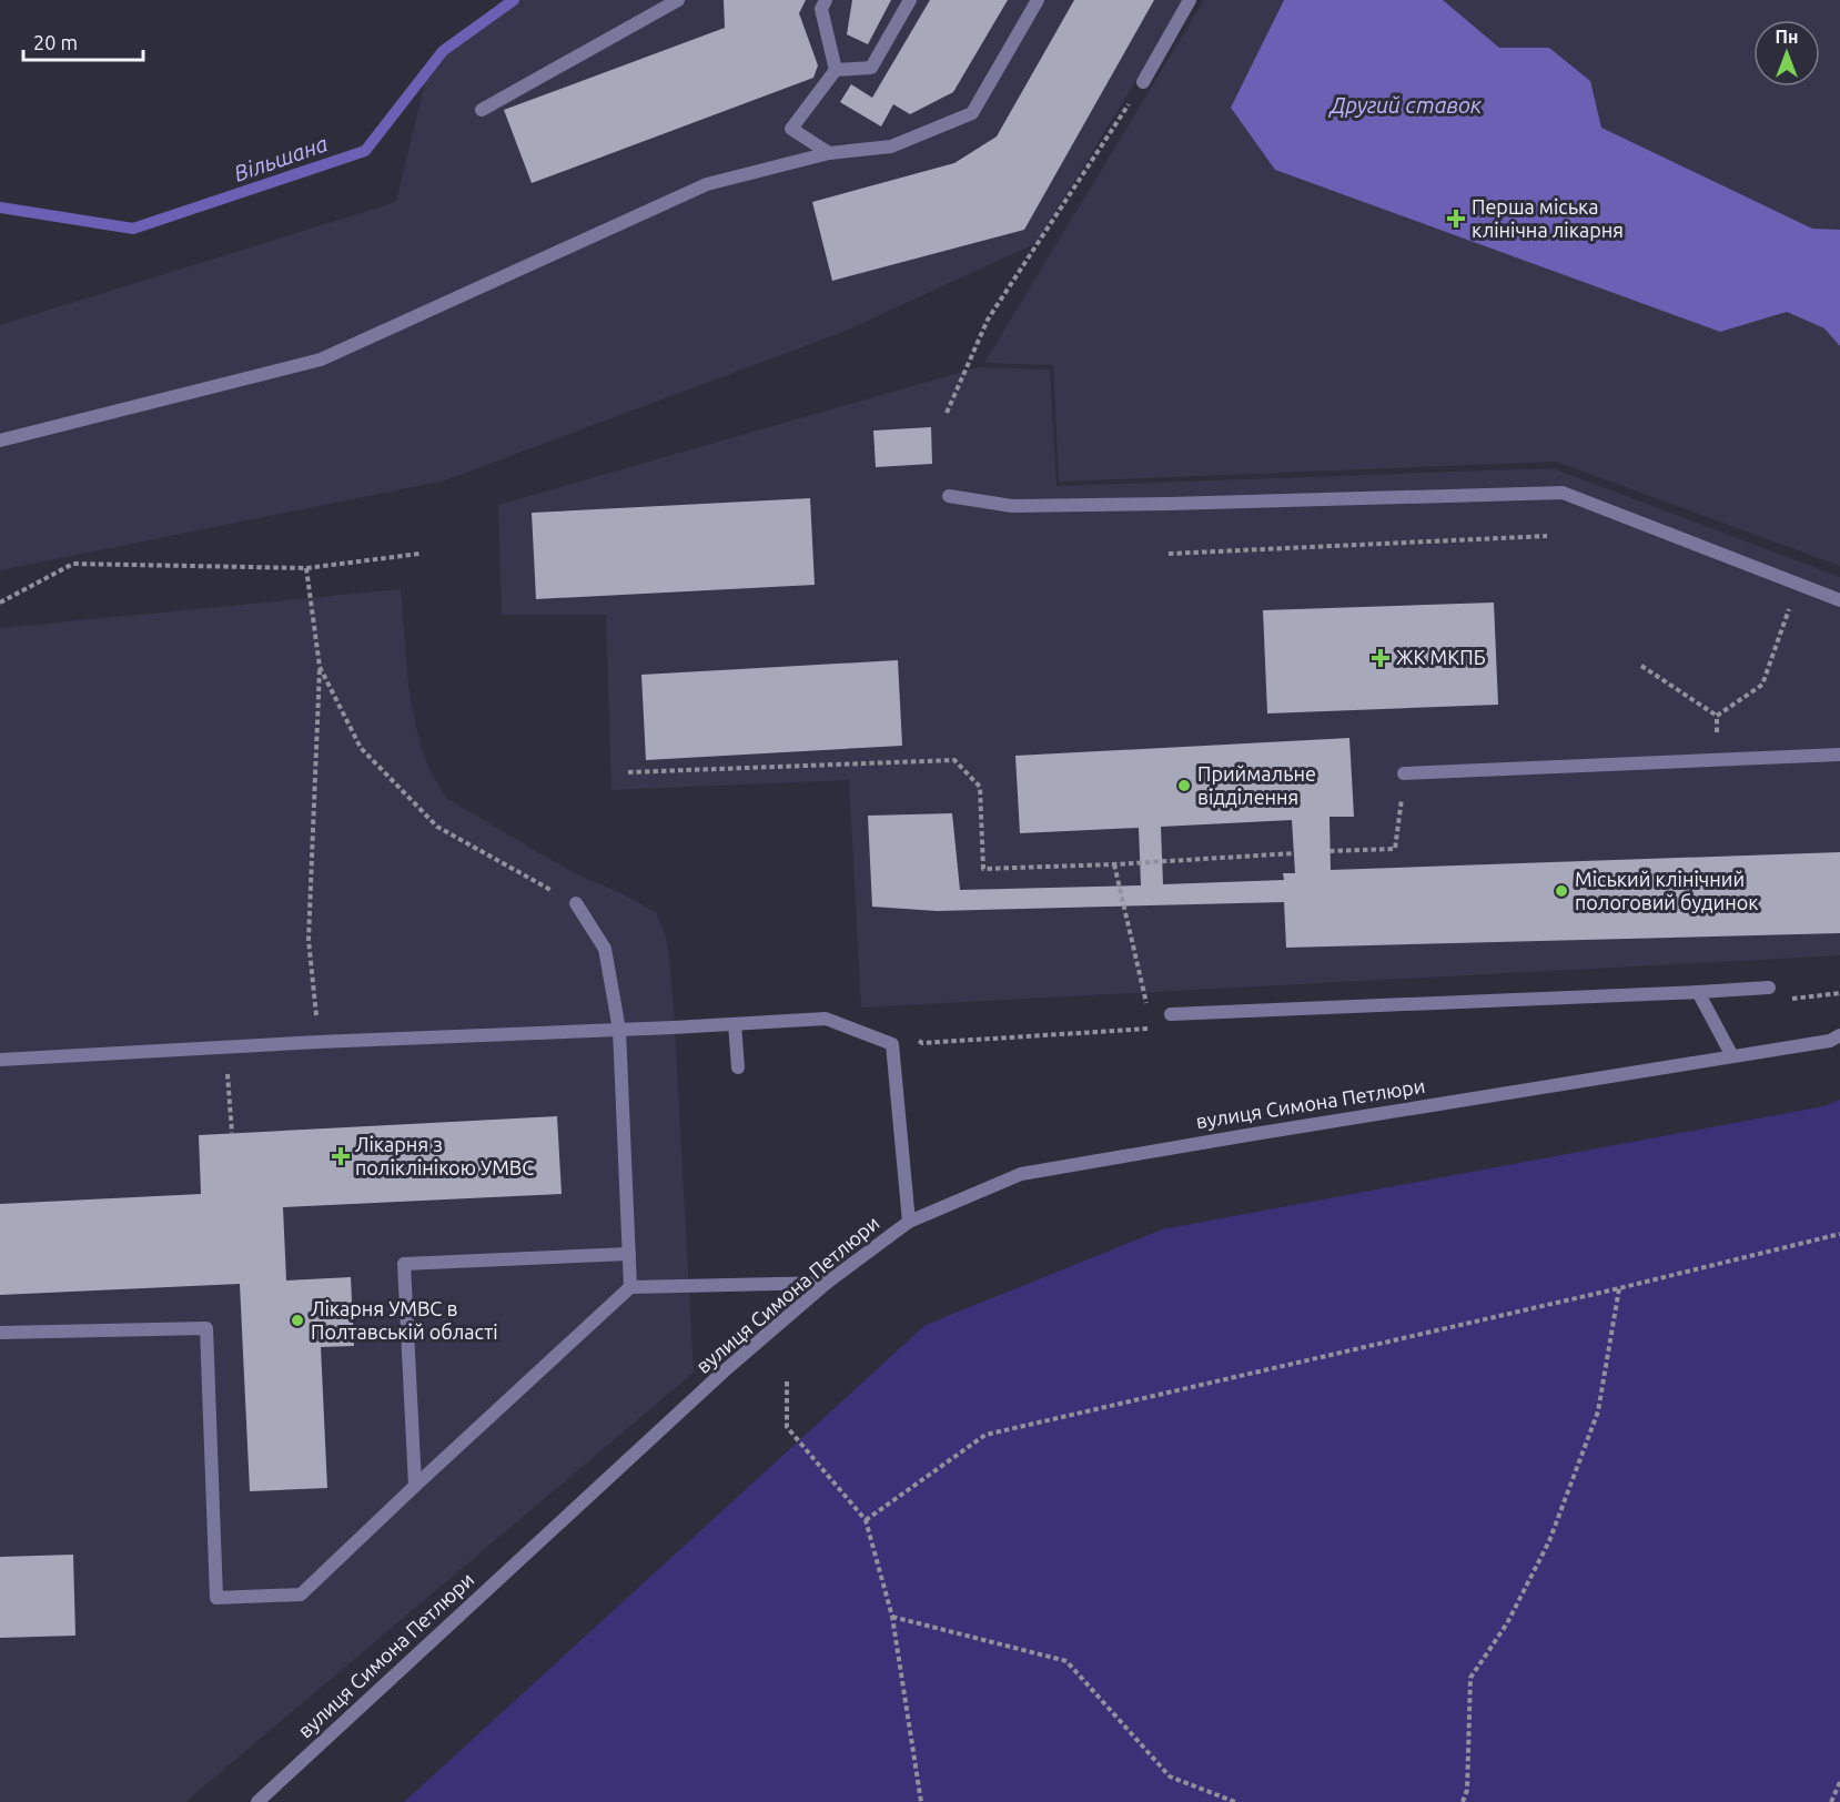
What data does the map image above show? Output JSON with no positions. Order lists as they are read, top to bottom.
{
  "streets": {
    "street": ["вулиця Симона Петлюри"]
  },
  "water": ["Другий ставок", "Вільшана"],
  "places": {
    "health": ["Перша міська клінічна лікарня", "ЖК МКПБ", "Лікарня з поліклінікою УМВС"],
    "other": ["Приймальне відділення", "Міський клінічний пологовий будинок", "Лікарня УМВС в Полтавській області"]
  },
  "scale_bar": "20 m",
  "north": "top"
}
